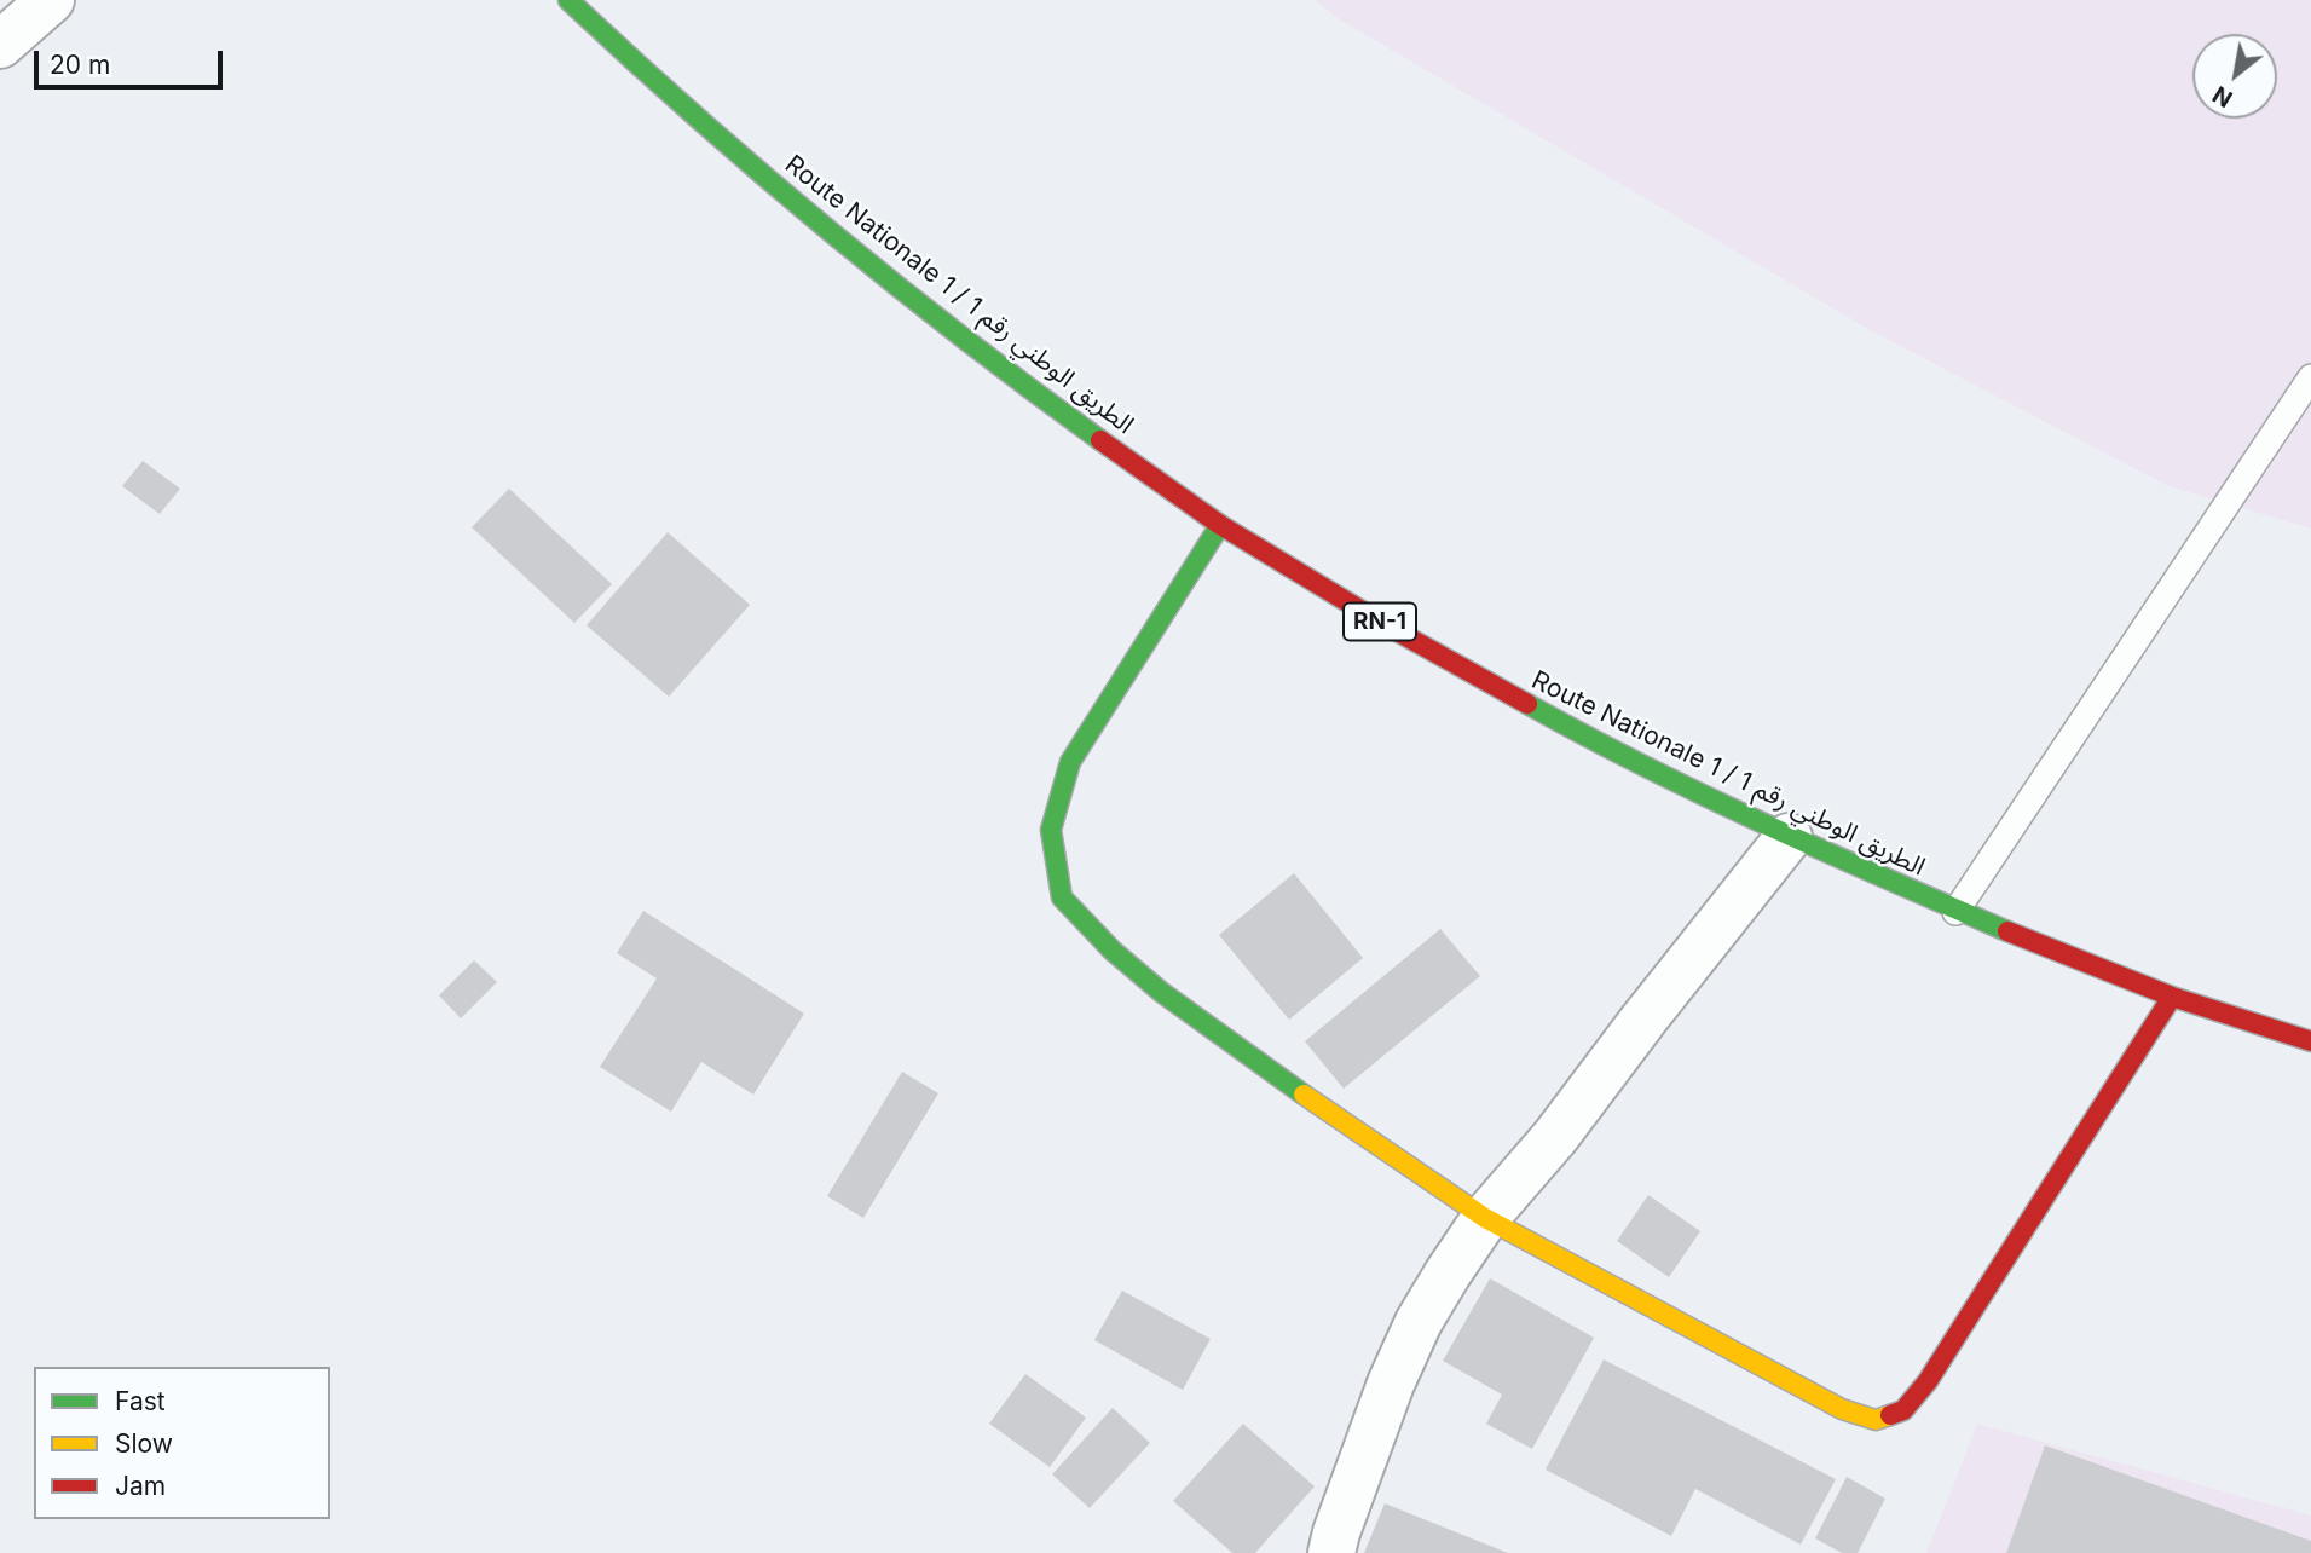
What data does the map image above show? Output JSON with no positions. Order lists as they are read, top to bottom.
{
  "streets": {
    "main road": ["Route Nationale 1 / الطريق الوطني رقم 1", "RN-1"]
  },
  "legend": ["Fast", "Slow", "Jam"],
  "scale_bar": "20 m",
  "north": "bottom left"
}
